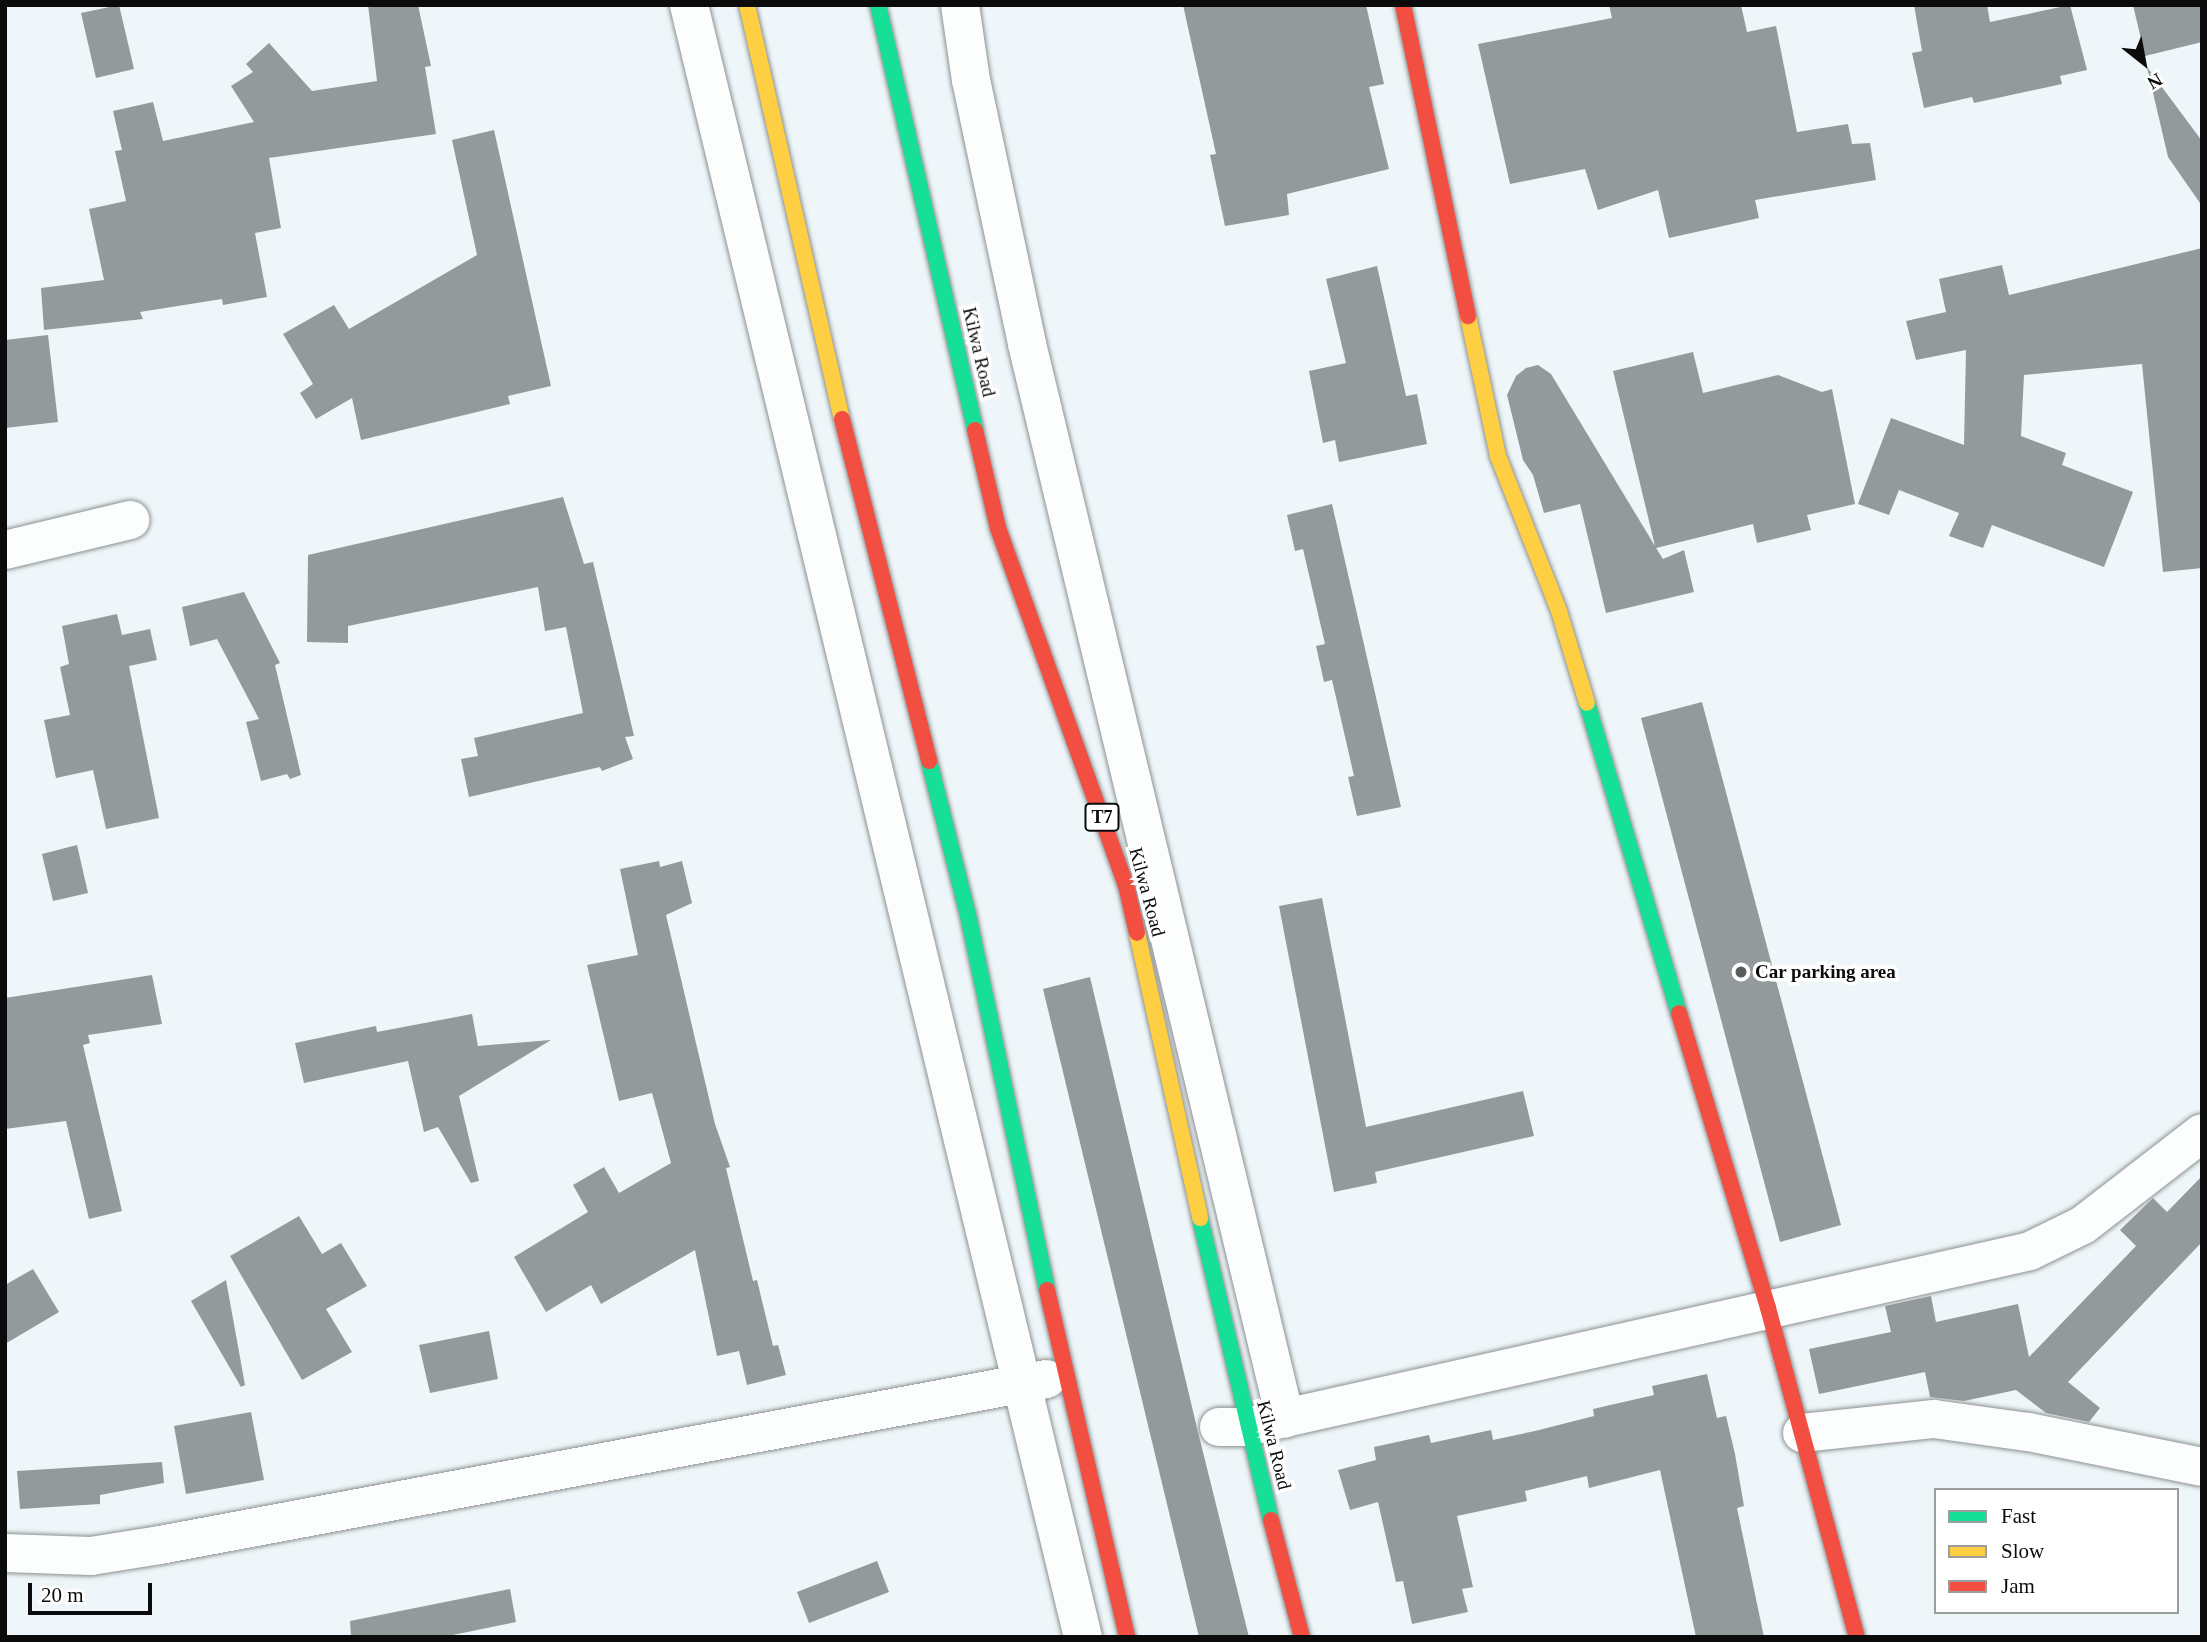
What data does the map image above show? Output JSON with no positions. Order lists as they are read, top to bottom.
{
  "streets": {
    "main road": ["Kilwa Road", "T7"]
  },
  "places": ["Car parking area"],
  "legend": ["Fast", "Slow", "Jam"],
  "scale_bar": "20 m",
  "north": "bottom right"
}
